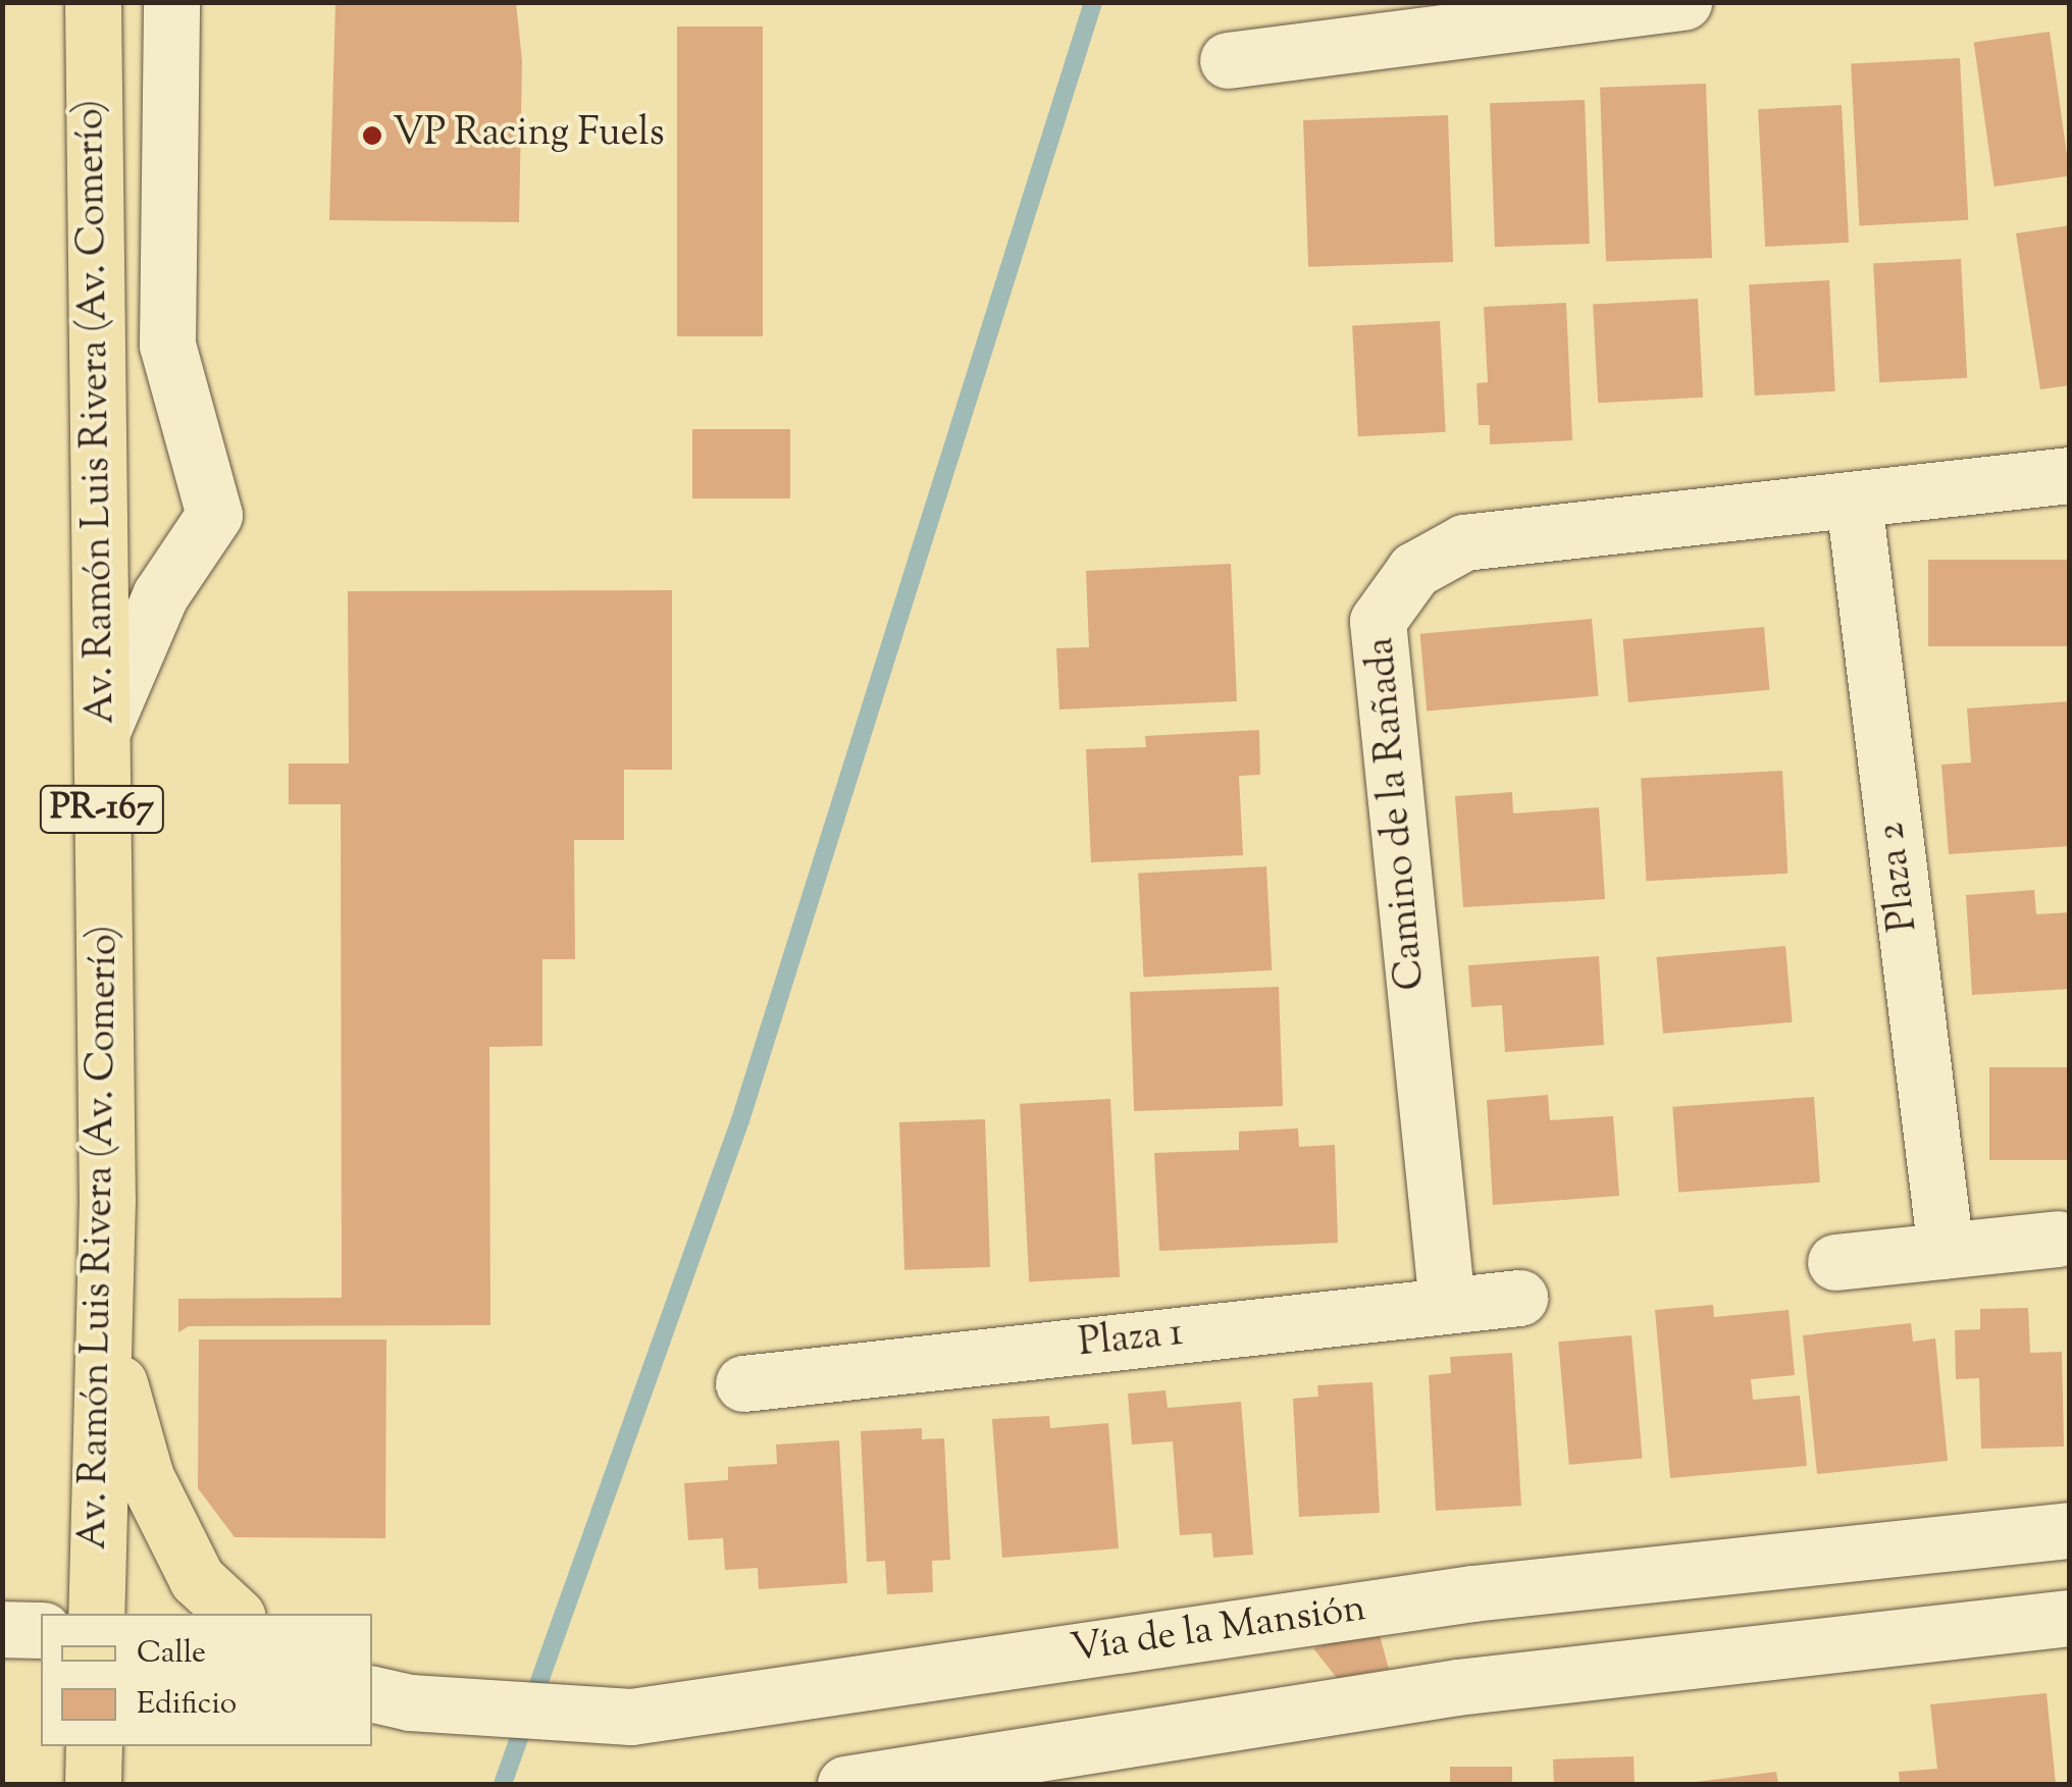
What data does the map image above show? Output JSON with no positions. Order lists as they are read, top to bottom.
{
  "streets": {
    "main road": ["Av. Ramón Luis Rivera (Av. Comerío)", "PR-167"],
    "street": [
      "Camino de la Rañada",
      "Plaza 2",
      "Plaza 1",
      "Vía de la Mansión"
    ]
  },
  "crossings": [
    ["Camino de la Rañada", "Plaza 2"],
    ["Camino de la Rañada", "Plaza 1"]
  ],
  "places": ["VP Racing Fuels"],
  "legend": ["Calle", "Edificio"]
}
